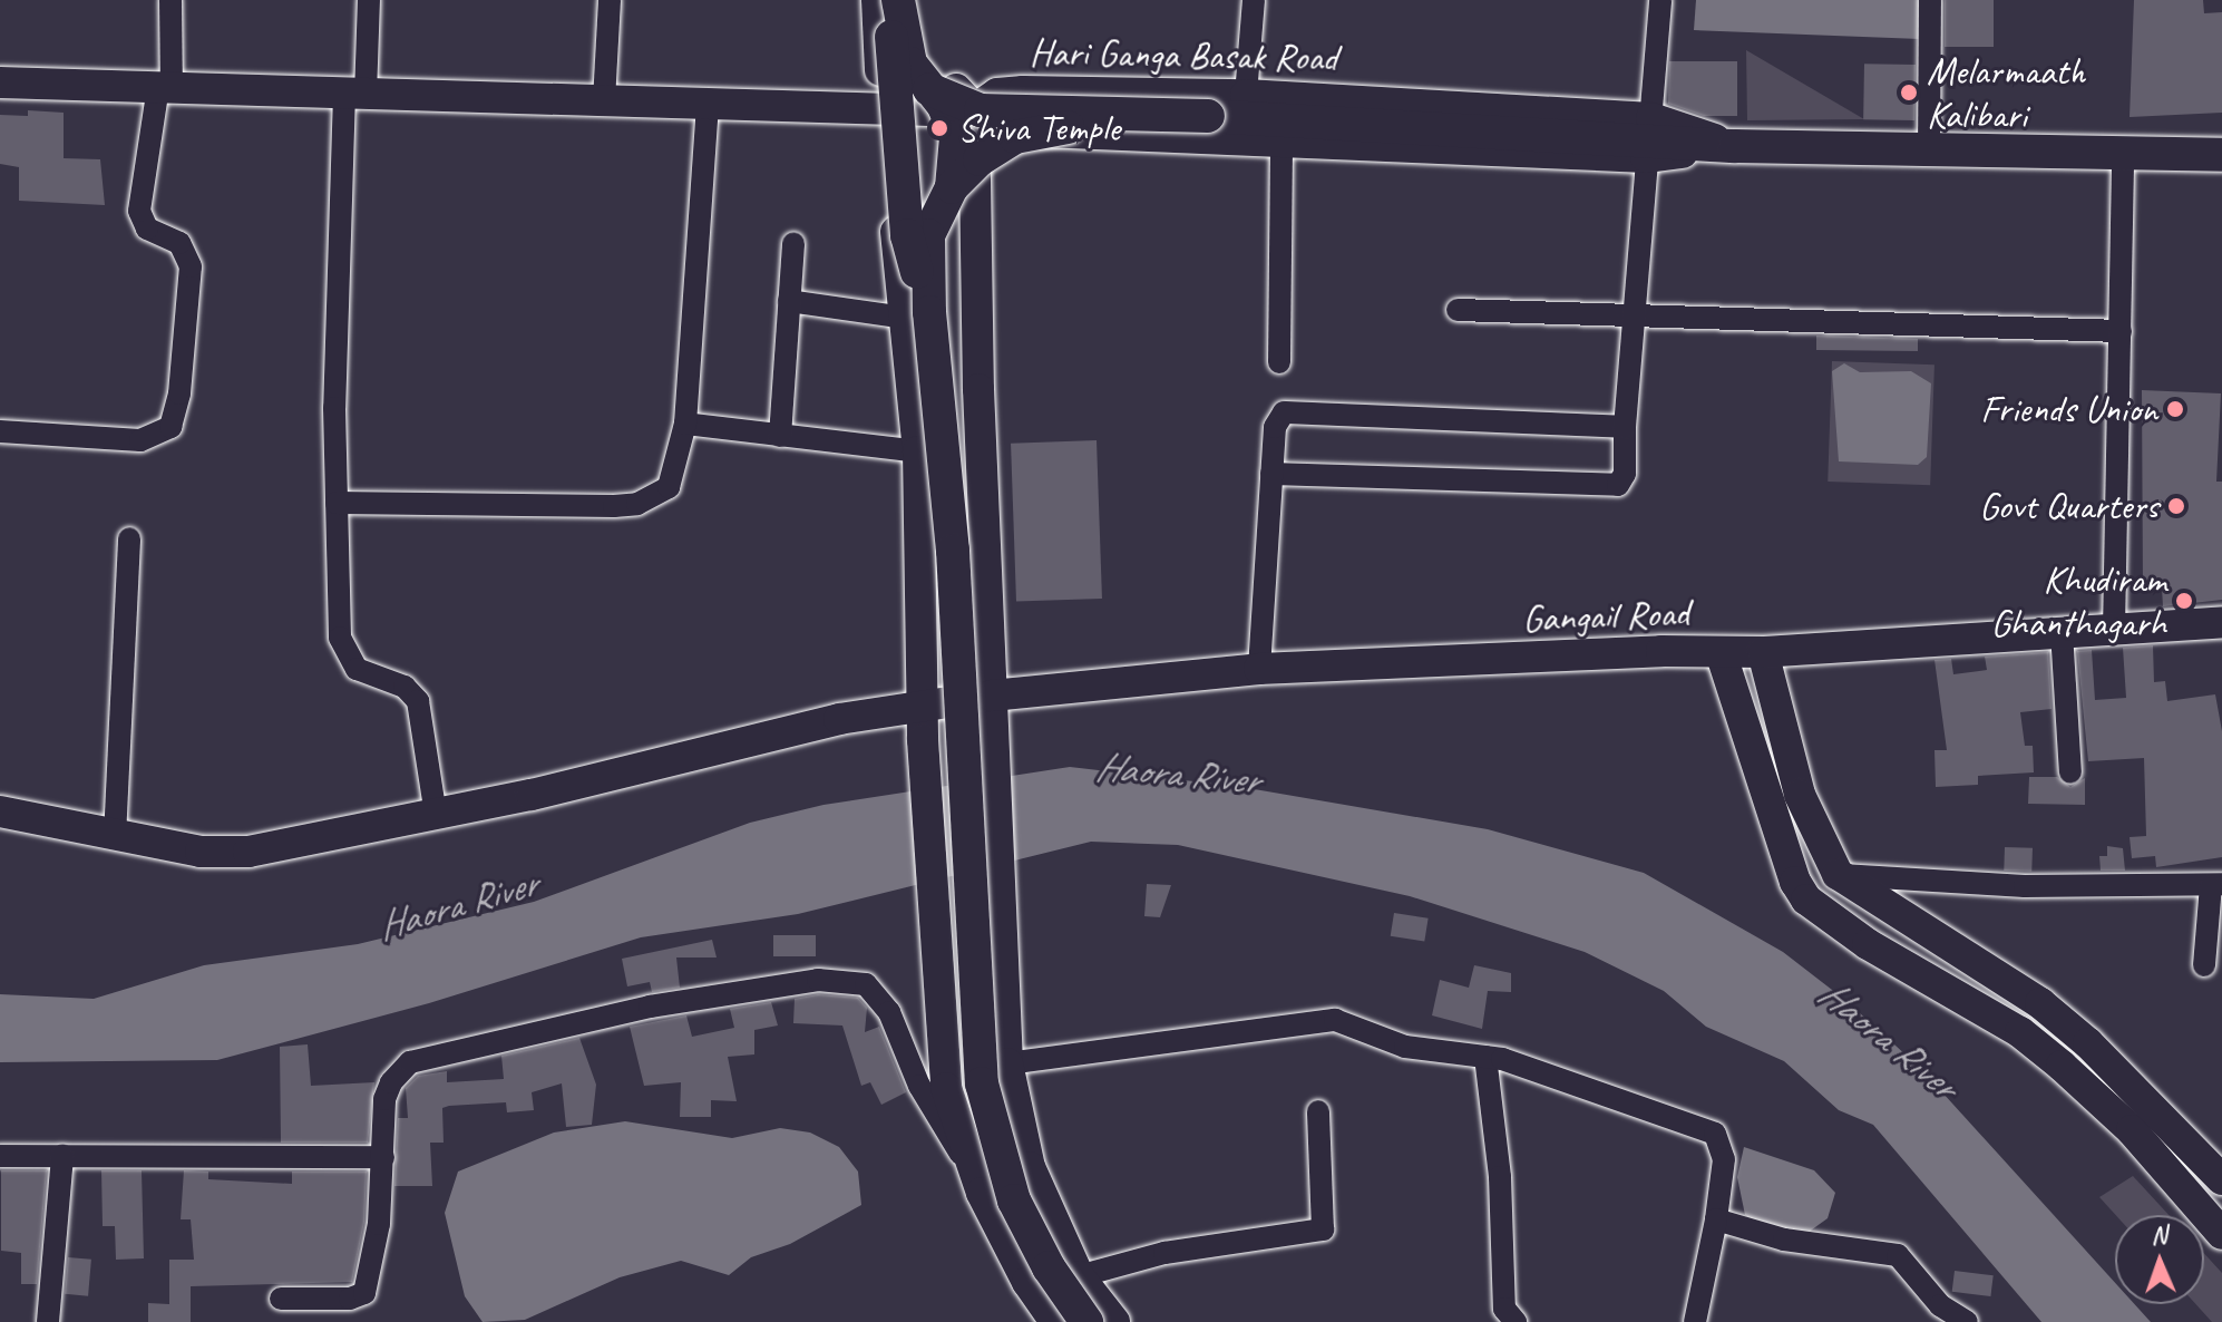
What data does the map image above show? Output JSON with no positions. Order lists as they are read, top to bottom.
{
  "streets": {
    "street": ["Hari Ganga Basak Road", "Gangail Road"]
  },
  "water": ["Haora River"],
  "places": [
    "Melarmaath Kalibari",
    "Shiva Temple",
    "Friends Union",
    "Govt Quarters",
    "Khudiram Ghanthagarh"
  ],
  "north": "top"
}
